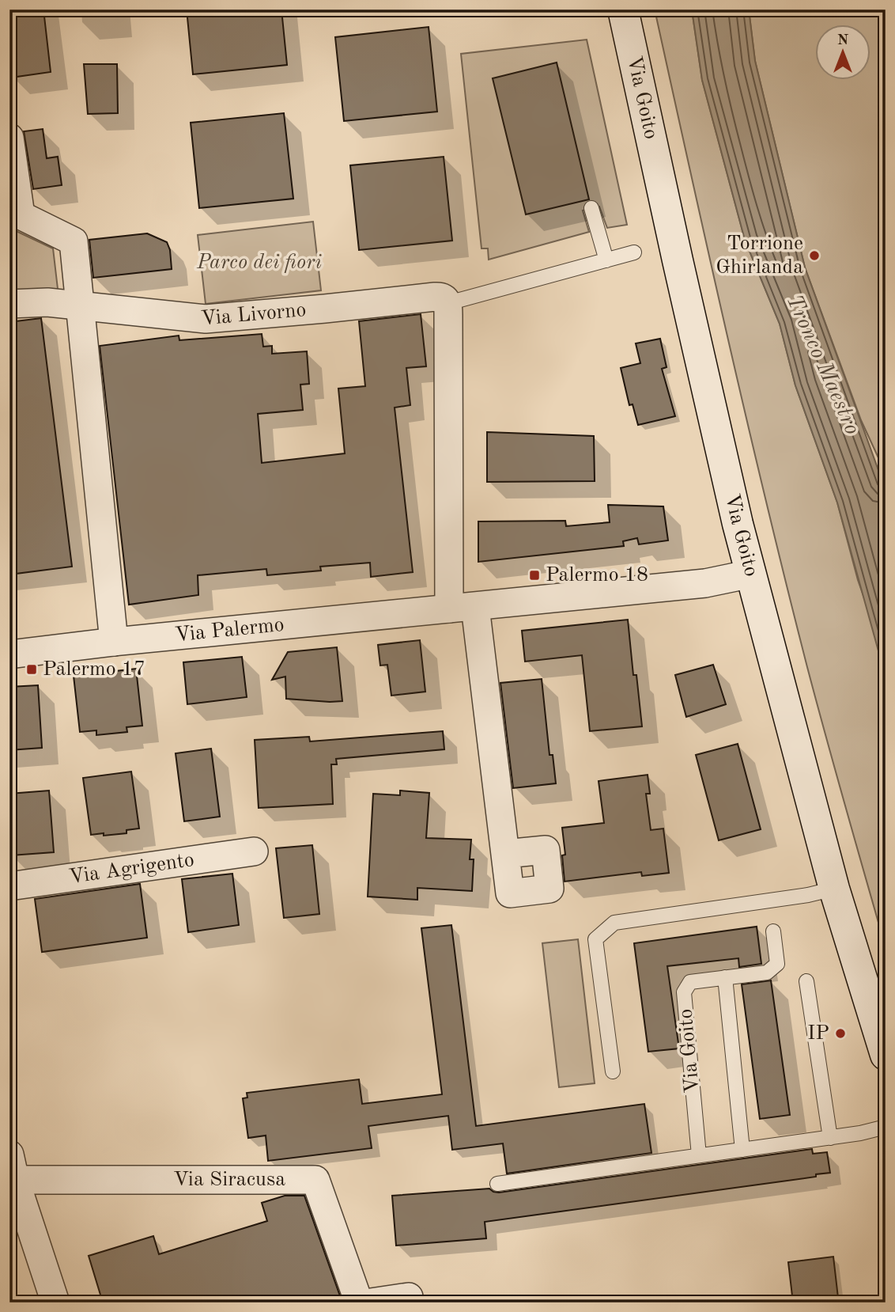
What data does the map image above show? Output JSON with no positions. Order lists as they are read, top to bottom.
{
  "streets": {
    "main road": ["Via Goito"],
    "street": [
      "Via Livorno",
      "Via Palermo",
      "Via Agrigento",
      "Via Siracusa"
    ]
  },
  "crossings": [
    ["Via Goito", "Via Palermo"]
  ],
  "water": ["Tronco Maestro"],
  "parks": ["Parco dei fiori"],
  "places": {
    "other": ["Torrione Ghirlanda", "IP"],
    "transit": ["Palermo 18", "Palermo 17"]
  },
  "north": "top"
}
